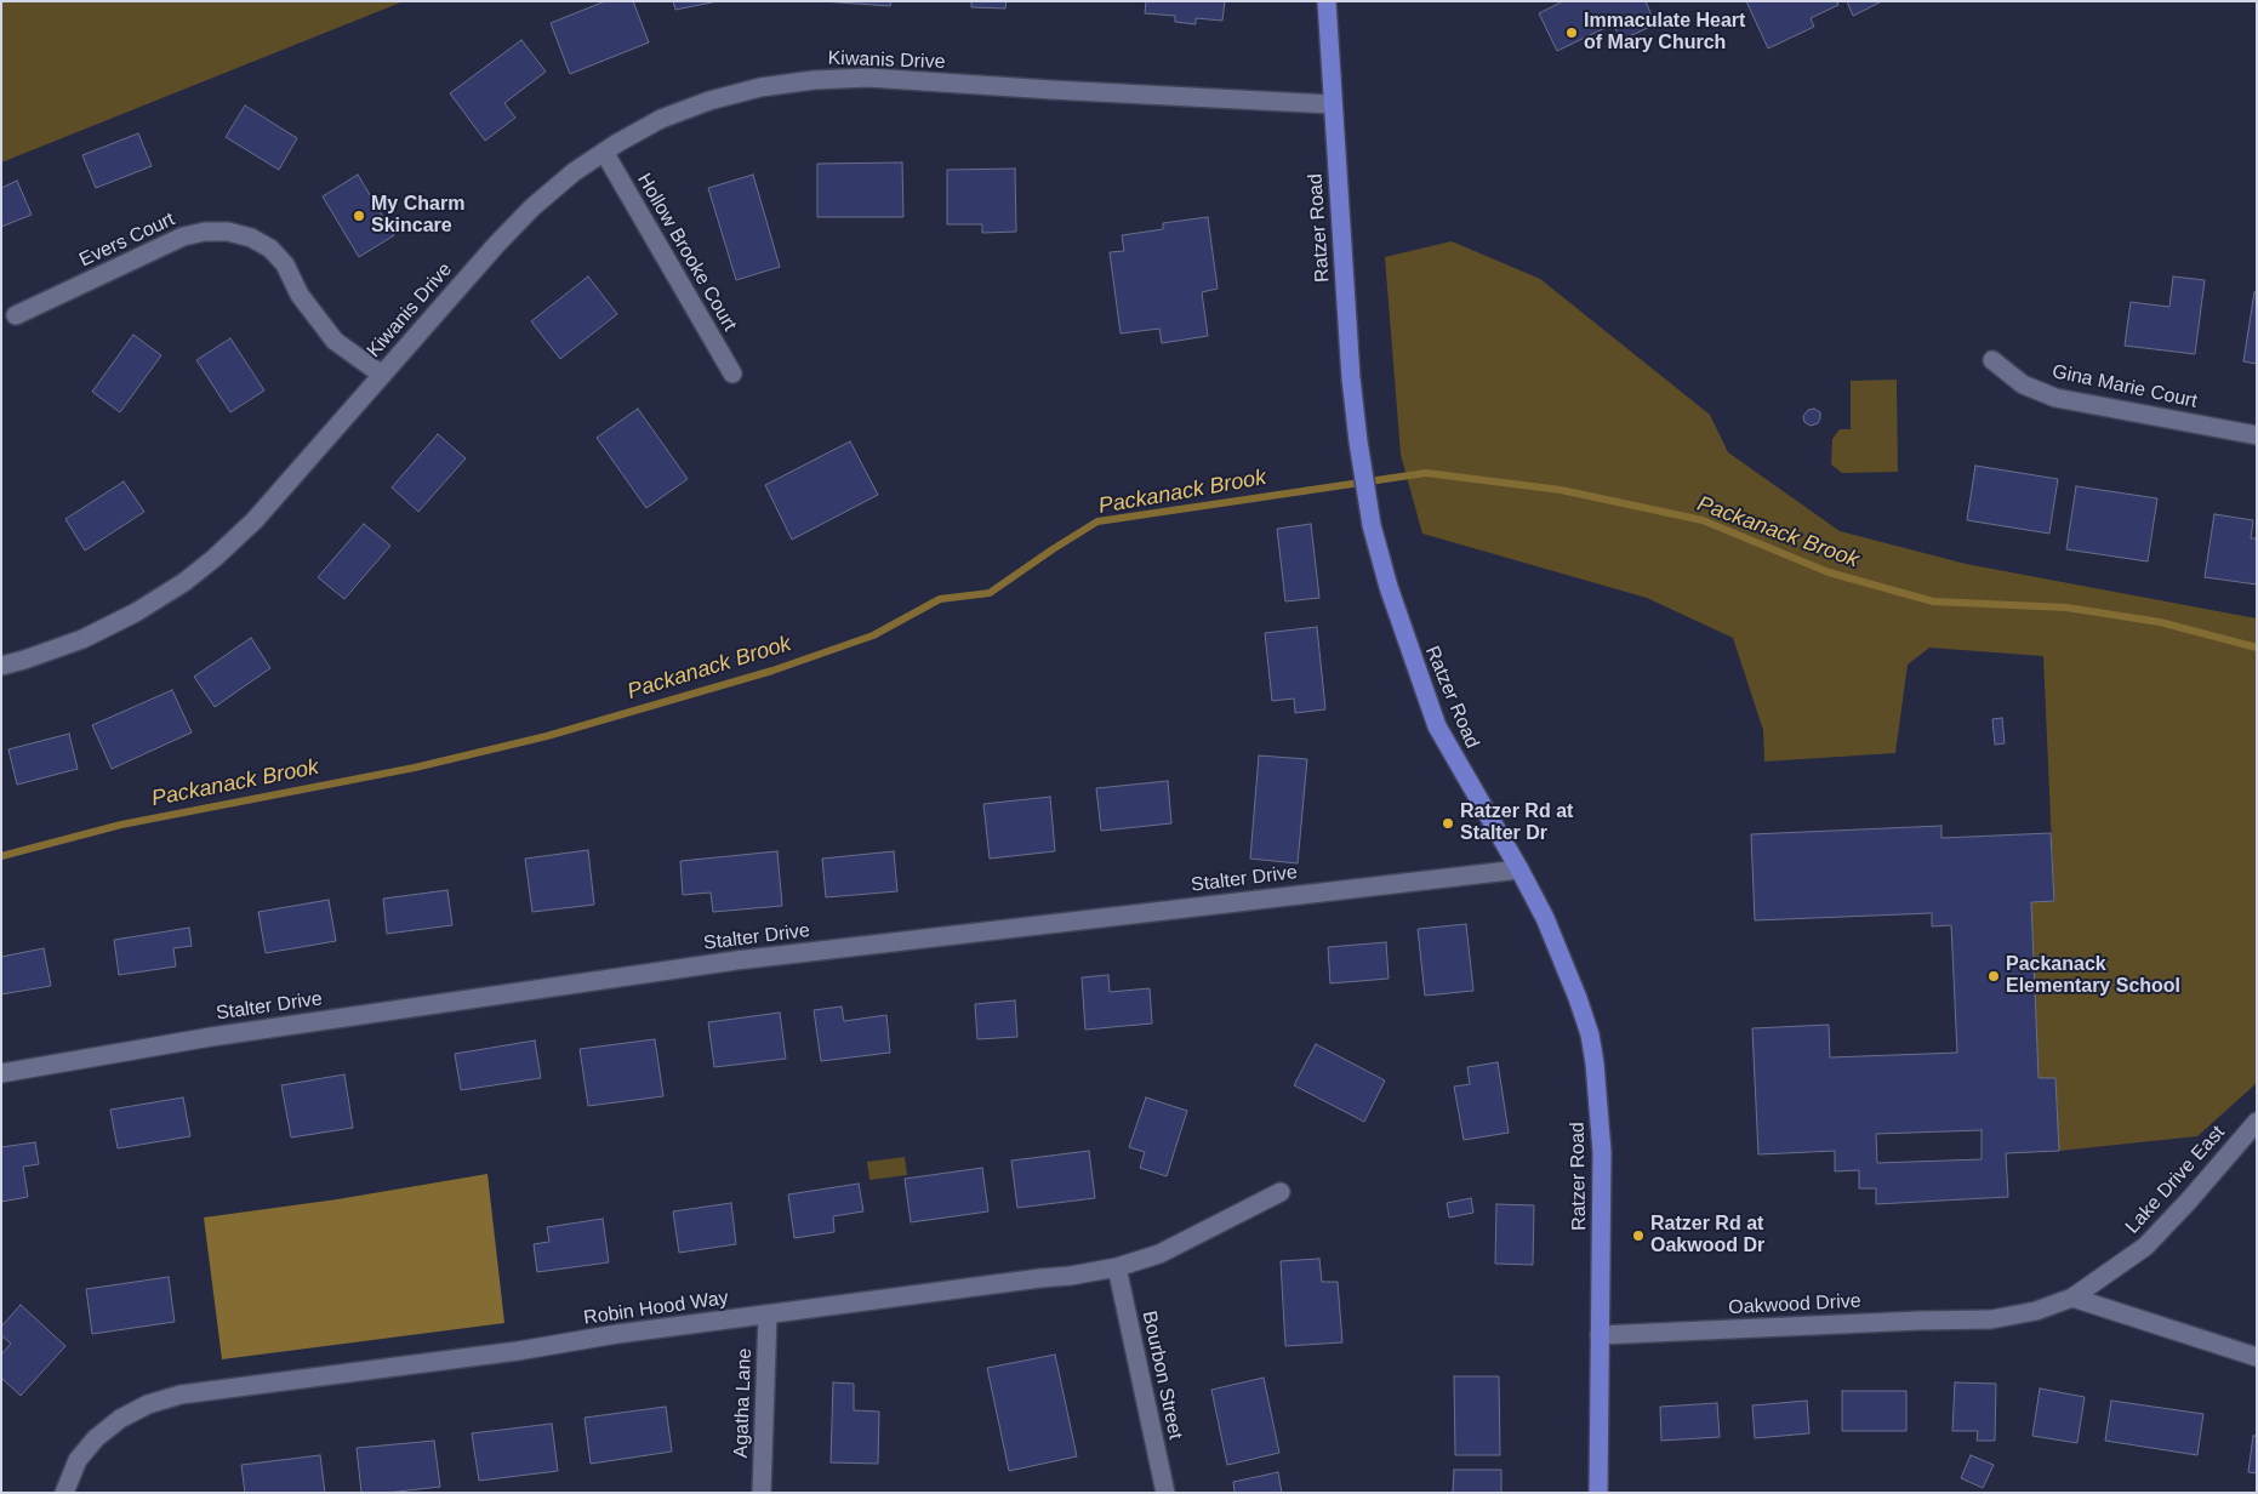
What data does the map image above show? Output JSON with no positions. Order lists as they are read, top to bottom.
{
  "streets": {
    "main road": ["Ratzer Road"],
    "street": [
      "Kiwanis Drive",
      "Evers Court",
      "Hollow Brooke Court",
      "Gina Marie Court",
      "Stalter Drive",
      "Lake Drive East",
      "Oakwood Drive",
      "Robin Hood Way",
      "Bourbon Street",
      "Agatha Lane"
    ]
  },
  "crossings": [
    ["Kiwanis Drive", "Ratzer Road"],
    ["Kiwanis Drive", "Evers Court"],
    ["Kiwanis Drive", "Hollow Brooke Court"],
    ["Ratzer Road", "Stalter Drive"],
    ["Ratzer Road", "Oakwood Drive"],
    ["Lake Drive East", "Oakwood Drive"],
    ["Robin Hood Way", "Bourbon Street"],
    ["Robin Hood Way", "Agatha Lane"]
  ],
  "water": ["Packanack Brook"],
  "places": [
    "Immaculate Heart of Mary Church",
    "My Charm Skincare",
    "Ratzer Rd at Stalter Dr",
    "Packanack Elementary School",
    "Ratzer Rd at Oakwood Dr"
  ]
}
